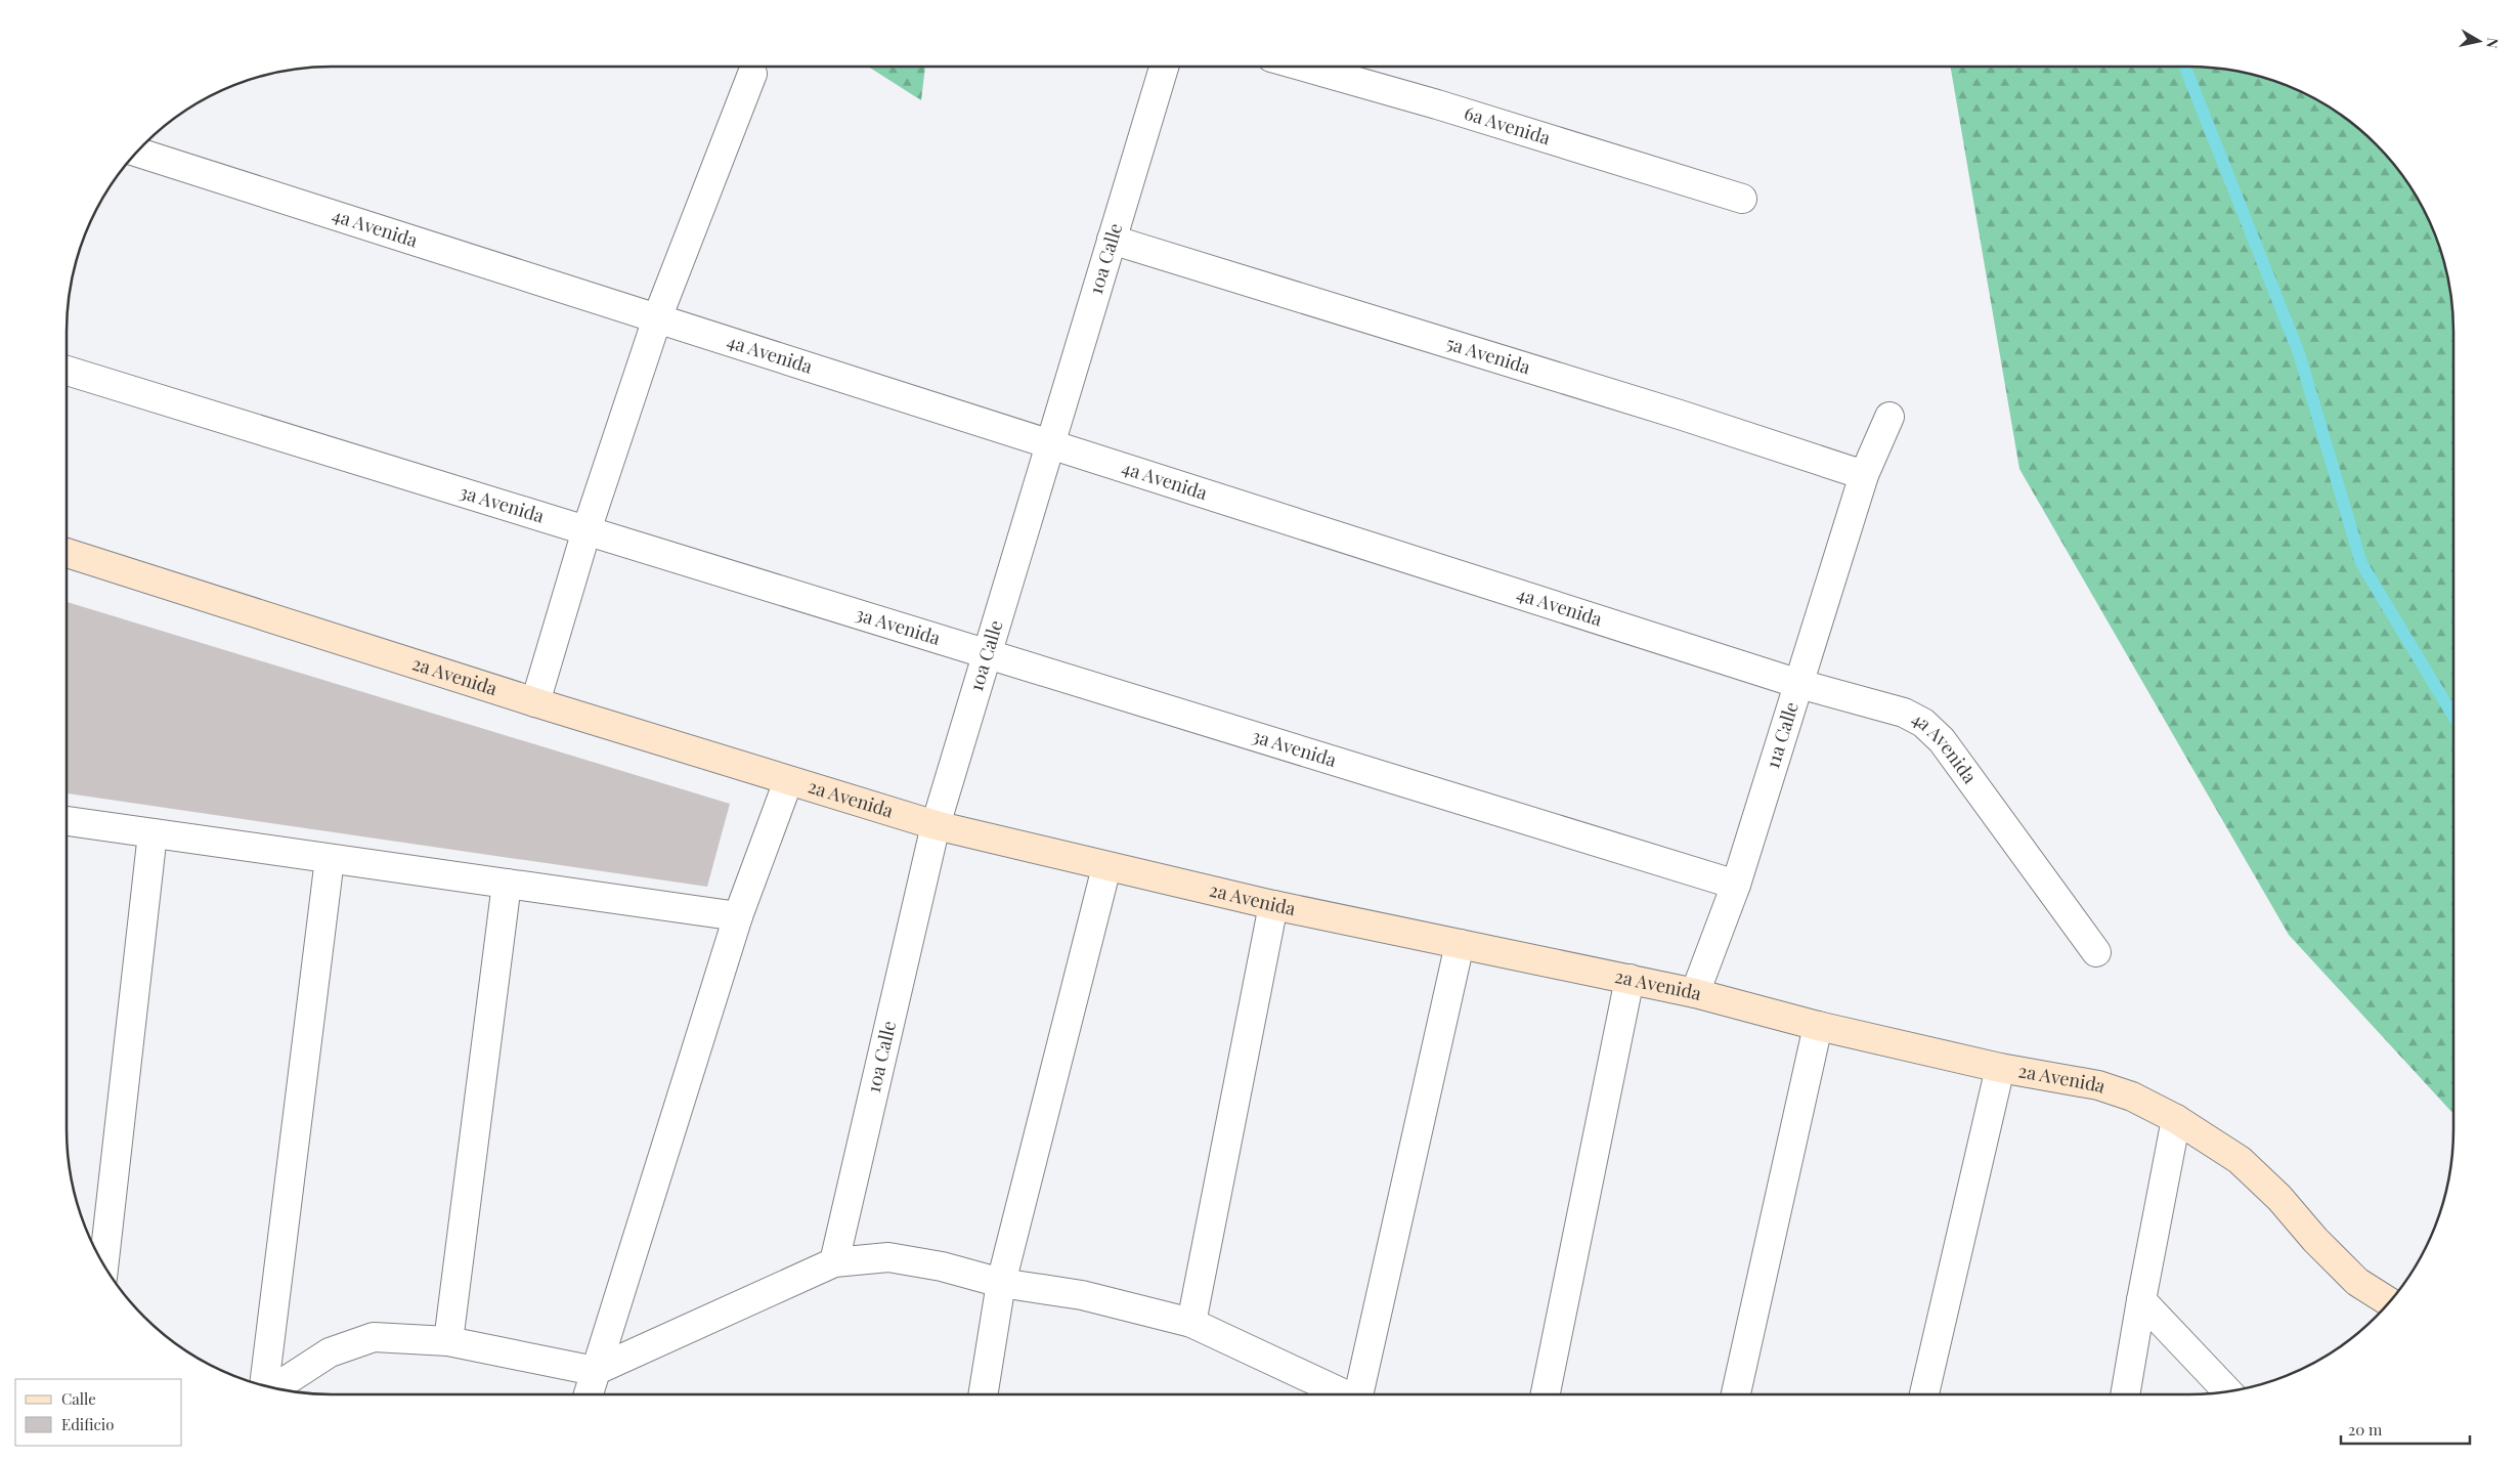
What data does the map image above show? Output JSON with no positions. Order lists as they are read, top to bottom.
{
  "streets": {
    "main road": ["2a Avenida"],
    "street": [
      "6a Avenida",
      "4a Avenida",
      "10a Calle",
      "5a Avenida",
      "3a Avenida",
      "11a Calle"
    ]
  },
  "crossings": [
    ["4a Avenida", "10a Calle"],
    ["4a Avenida", "11a Calle"],
    ["10a Calle", "5a Avenida"],
    ["10a Calle", "3a Avenida"],
    ["10a Calle", "2a Avenida"],
    ["5a Avenida", "11a Calle"],
    ["3a Avenida", "11a Calle"],
    ["2a Avenida", "11a Calle"]
  ],
  "legend": ["Calle", "Edificio"],
  "scale_bar": "20 m",
  "north": "right"
}
